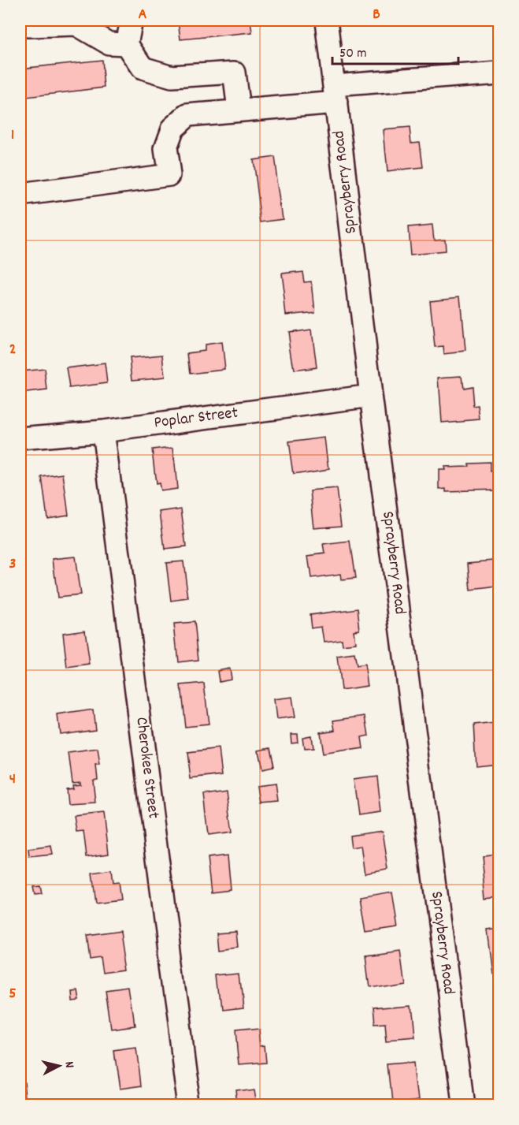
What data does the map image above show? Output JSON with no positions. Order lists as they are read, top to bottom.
{
  "streets": {
    "street": ["Sprayberry Road", "Poplar Street", "Cherokee Street"]
  },
  "crossings": [
    ["Sprayberry Road", "Poplar Street"],
    ["Poplar Street", "Cherokee Street"]
  ],
  "scale_bar": "50 m",
  "north": "right",
  "grid": {
    "columns": ["A", "B"],
    "rows": [
      "1",
      "2",
      "3",
      "4",
      "5"
    ]
  }
}
